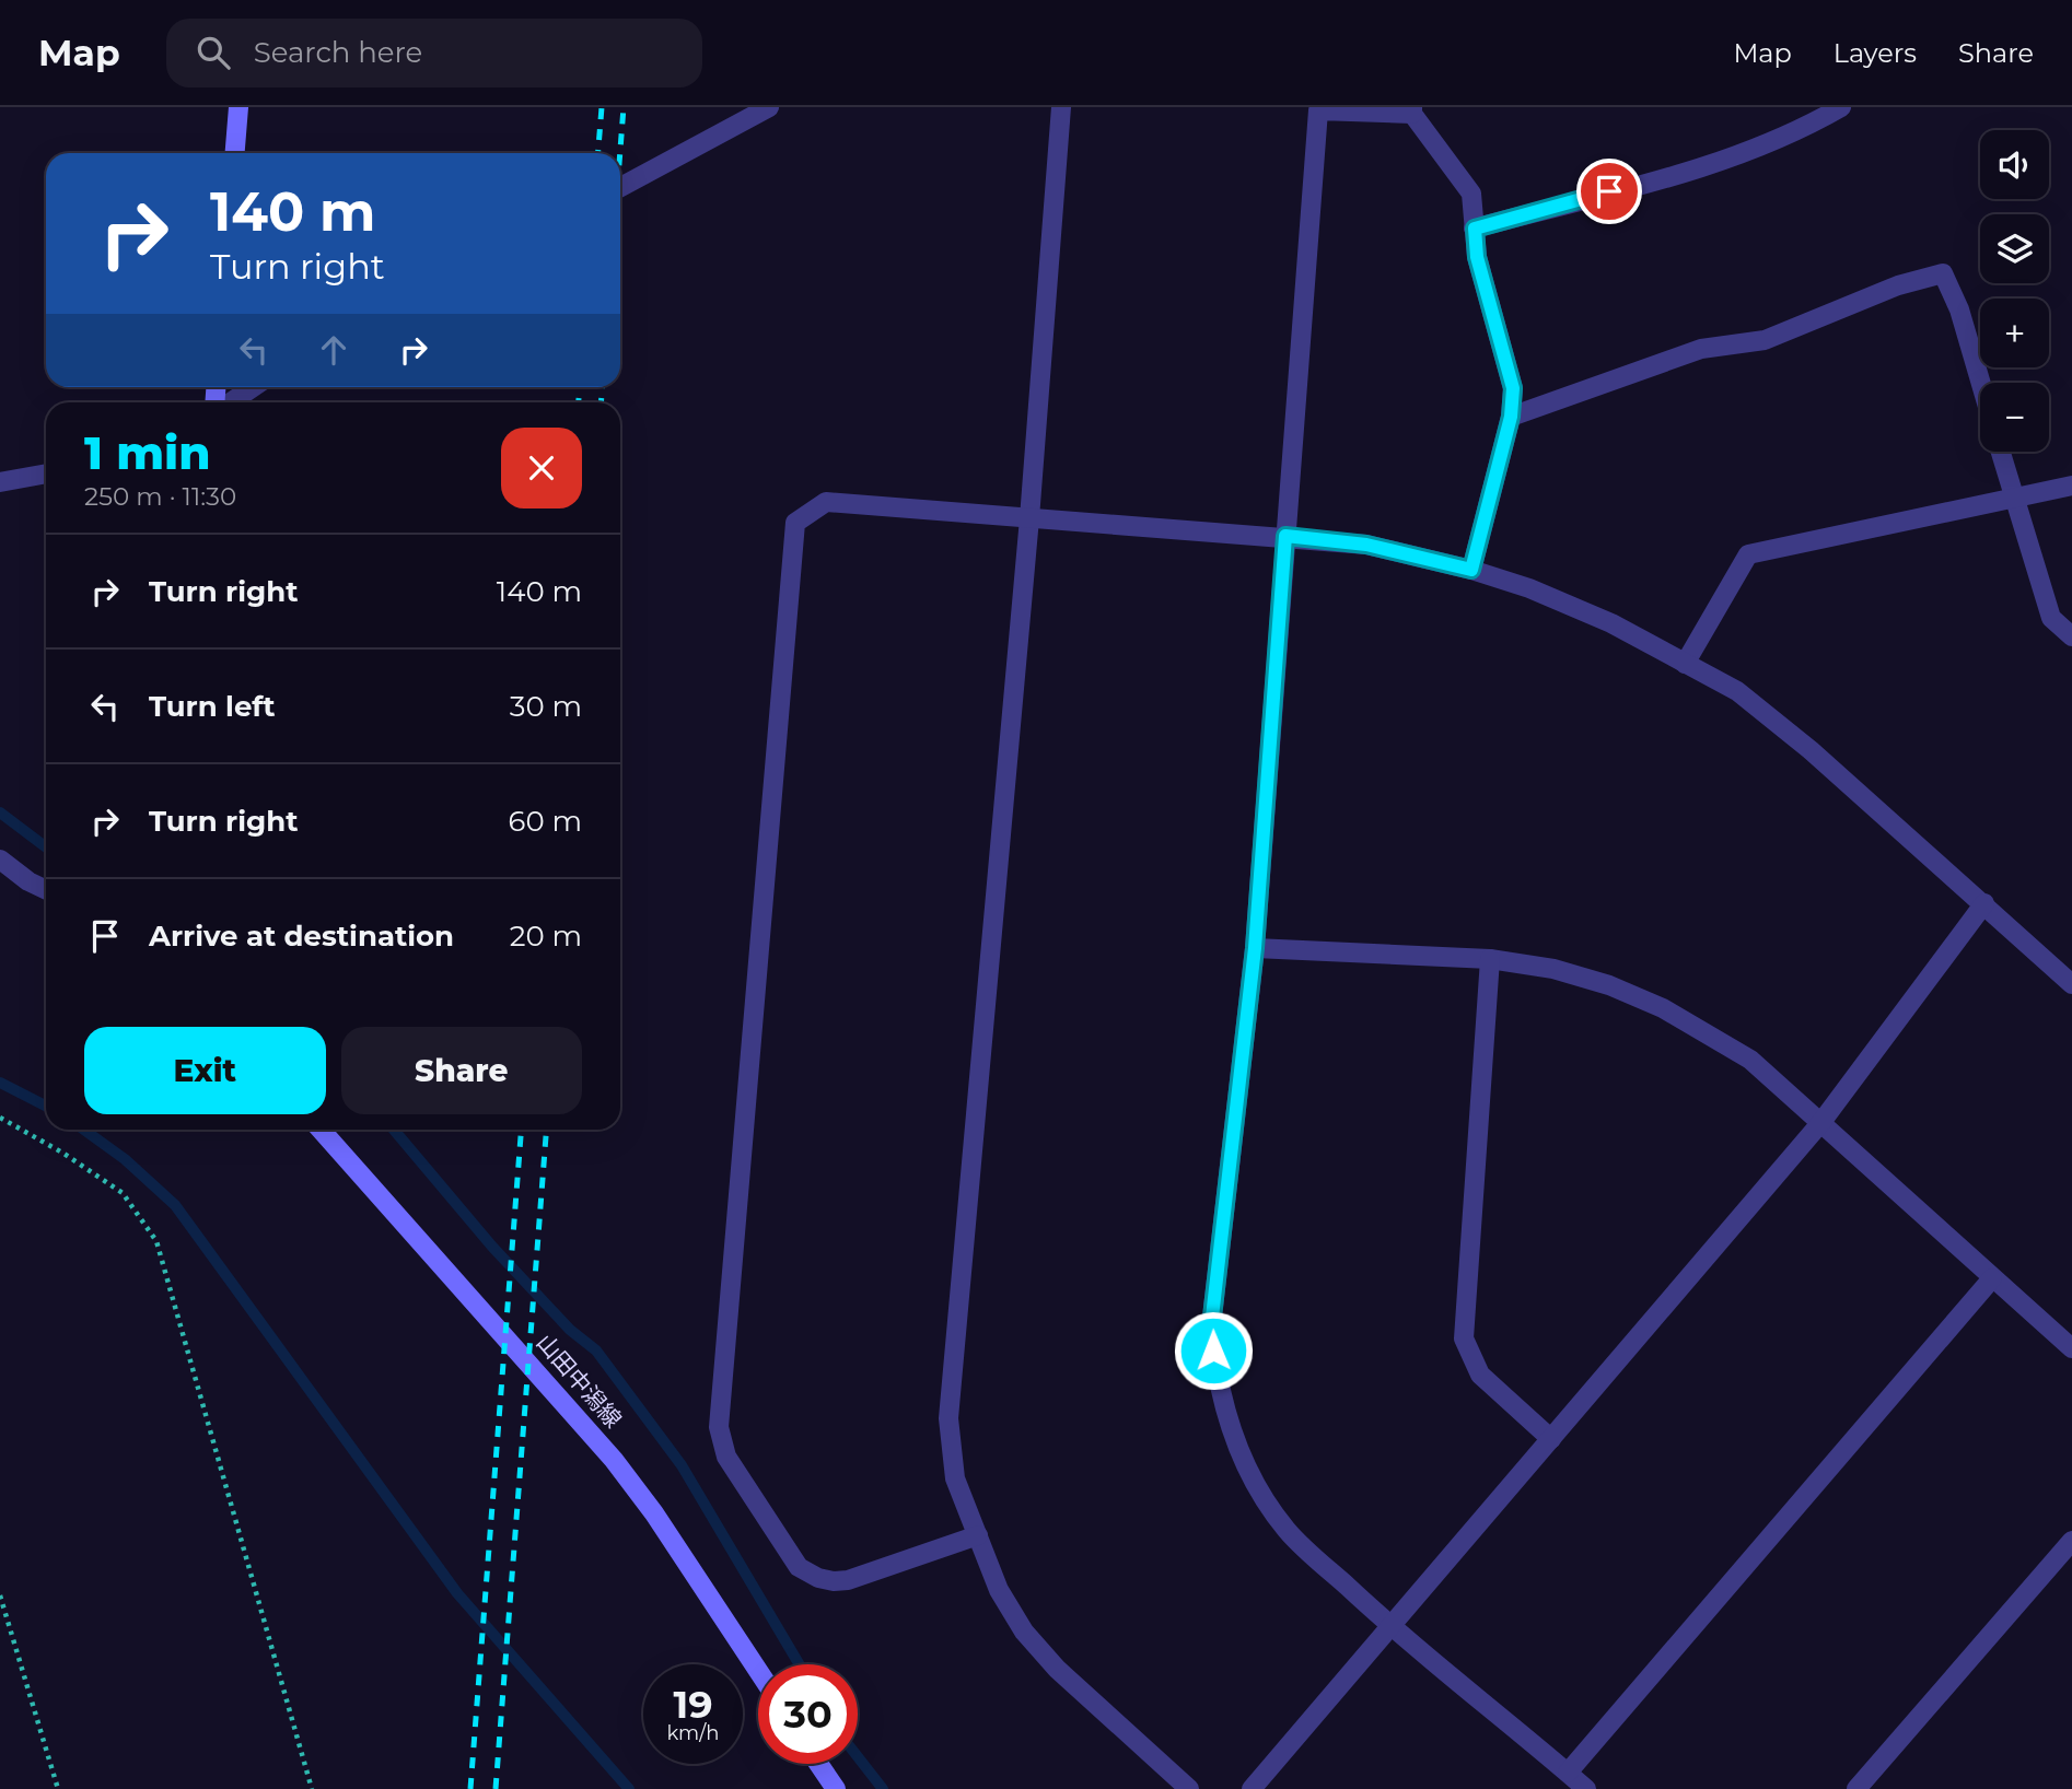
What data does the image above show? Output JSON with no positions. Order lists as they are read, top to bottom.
{
  "streets": {
    "main road": ["山田中潟線"]
  },
  "page": {
    "header": "Map",
    "search": "Search here",
    "nav": ["Map", "Layers", "Share"],
    "map_buttons": ["+", "−"],
    "turn": ["140 m", "Turn right"],
    "heading": ["1 min", "250 m · 11:30"],
    "list": [
      {
        "name": "Turn right",
        "value": "140 m"
      },
      {
        "name": "Turn left",
        "value": "30 m"
      },
      {
        "name": "Turn right",
        "value": "60 m"
      },
      {
        "name": "Arrive at destination",
        "value": "20 m"
      }
    ],
    "buttons": ["Exit", "Share"],
    "speed": "19 km/h",
    "limit": "30"
  }
}
